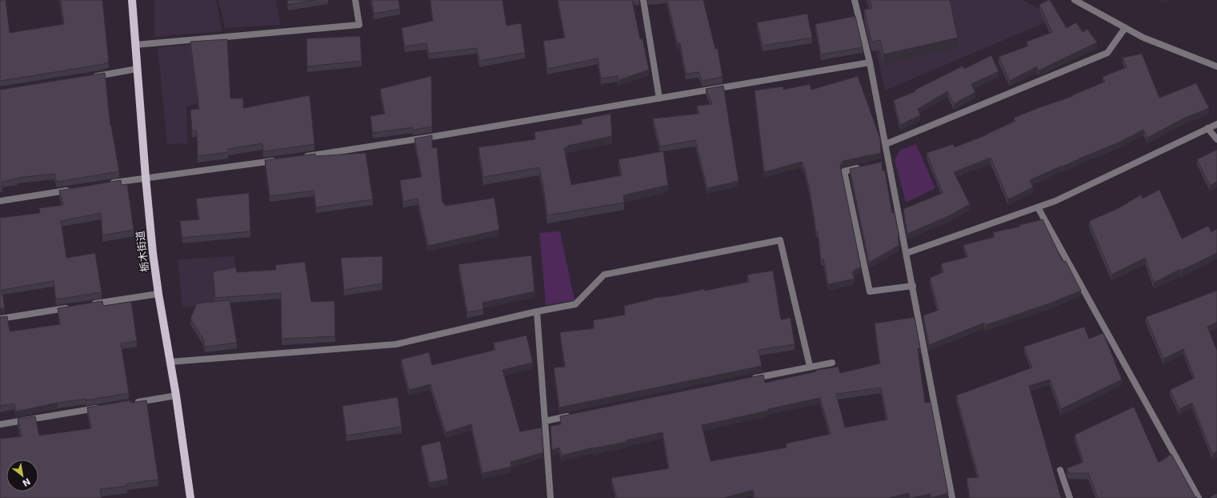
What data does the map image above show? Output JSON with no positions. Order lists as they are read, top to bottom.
{
  "streets": {
    "main road": ["栃木街道"]
  },
  "north": "bottom right"
}
